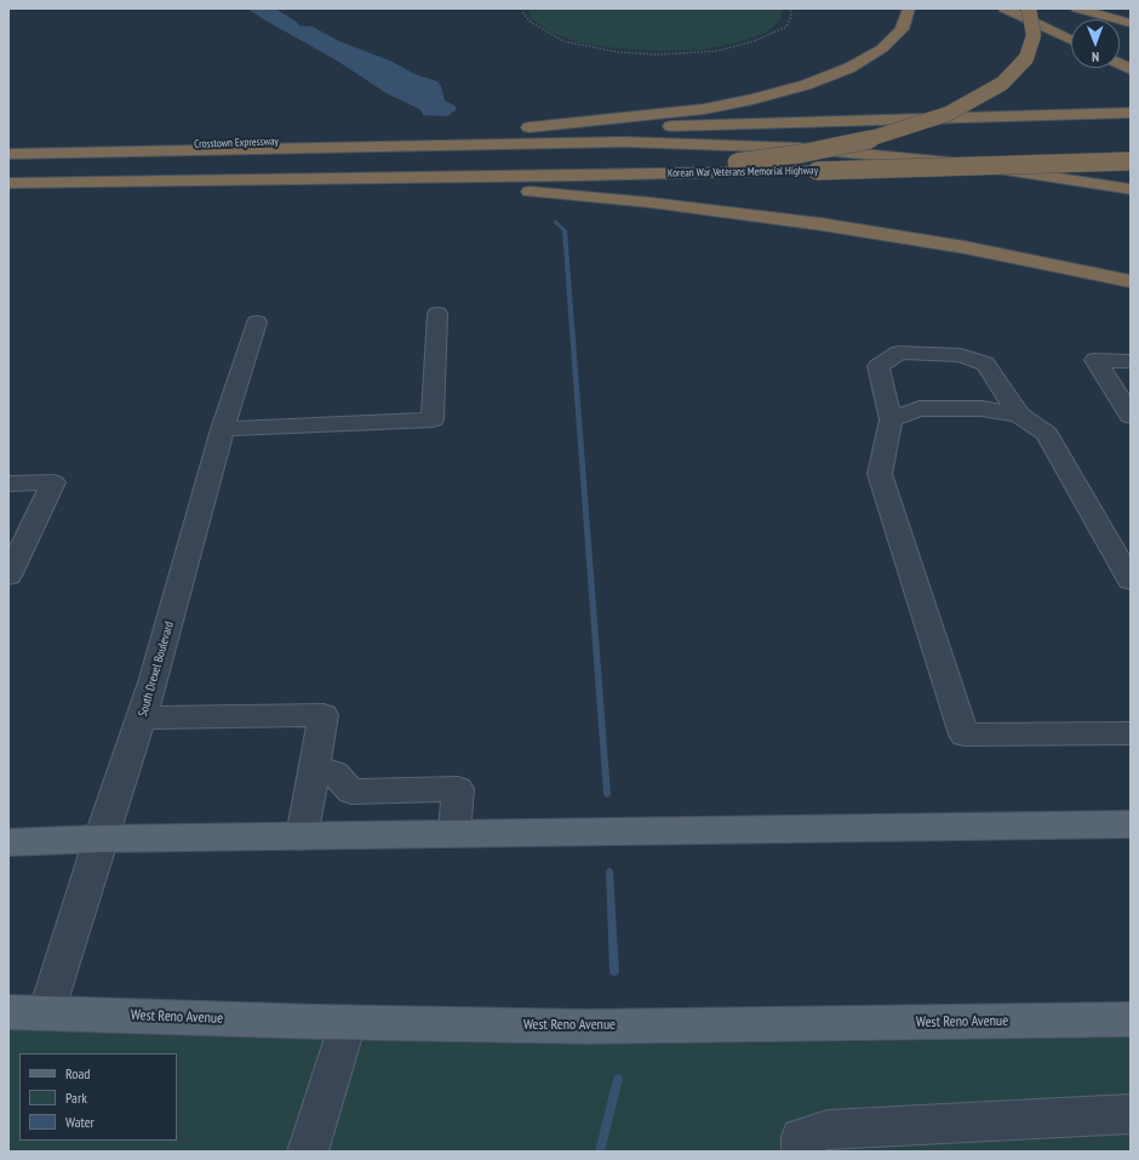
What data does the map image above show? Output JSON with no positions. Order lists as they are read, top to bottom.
{
  "streets": {
    "highway": ["Crosstown Expressway", "Korean War Veterans Memorial Highway"],
    "main road": ["West Reno Avenue"],
    "street": ["South Drexel Boulevard"]
  },
  "crossings": [
    ["South Drexel Boulevard", "West Reno Avenue"]
  ],
  "legend": ["Road", "Park", "Water"],
  "north": "bottom"
}
